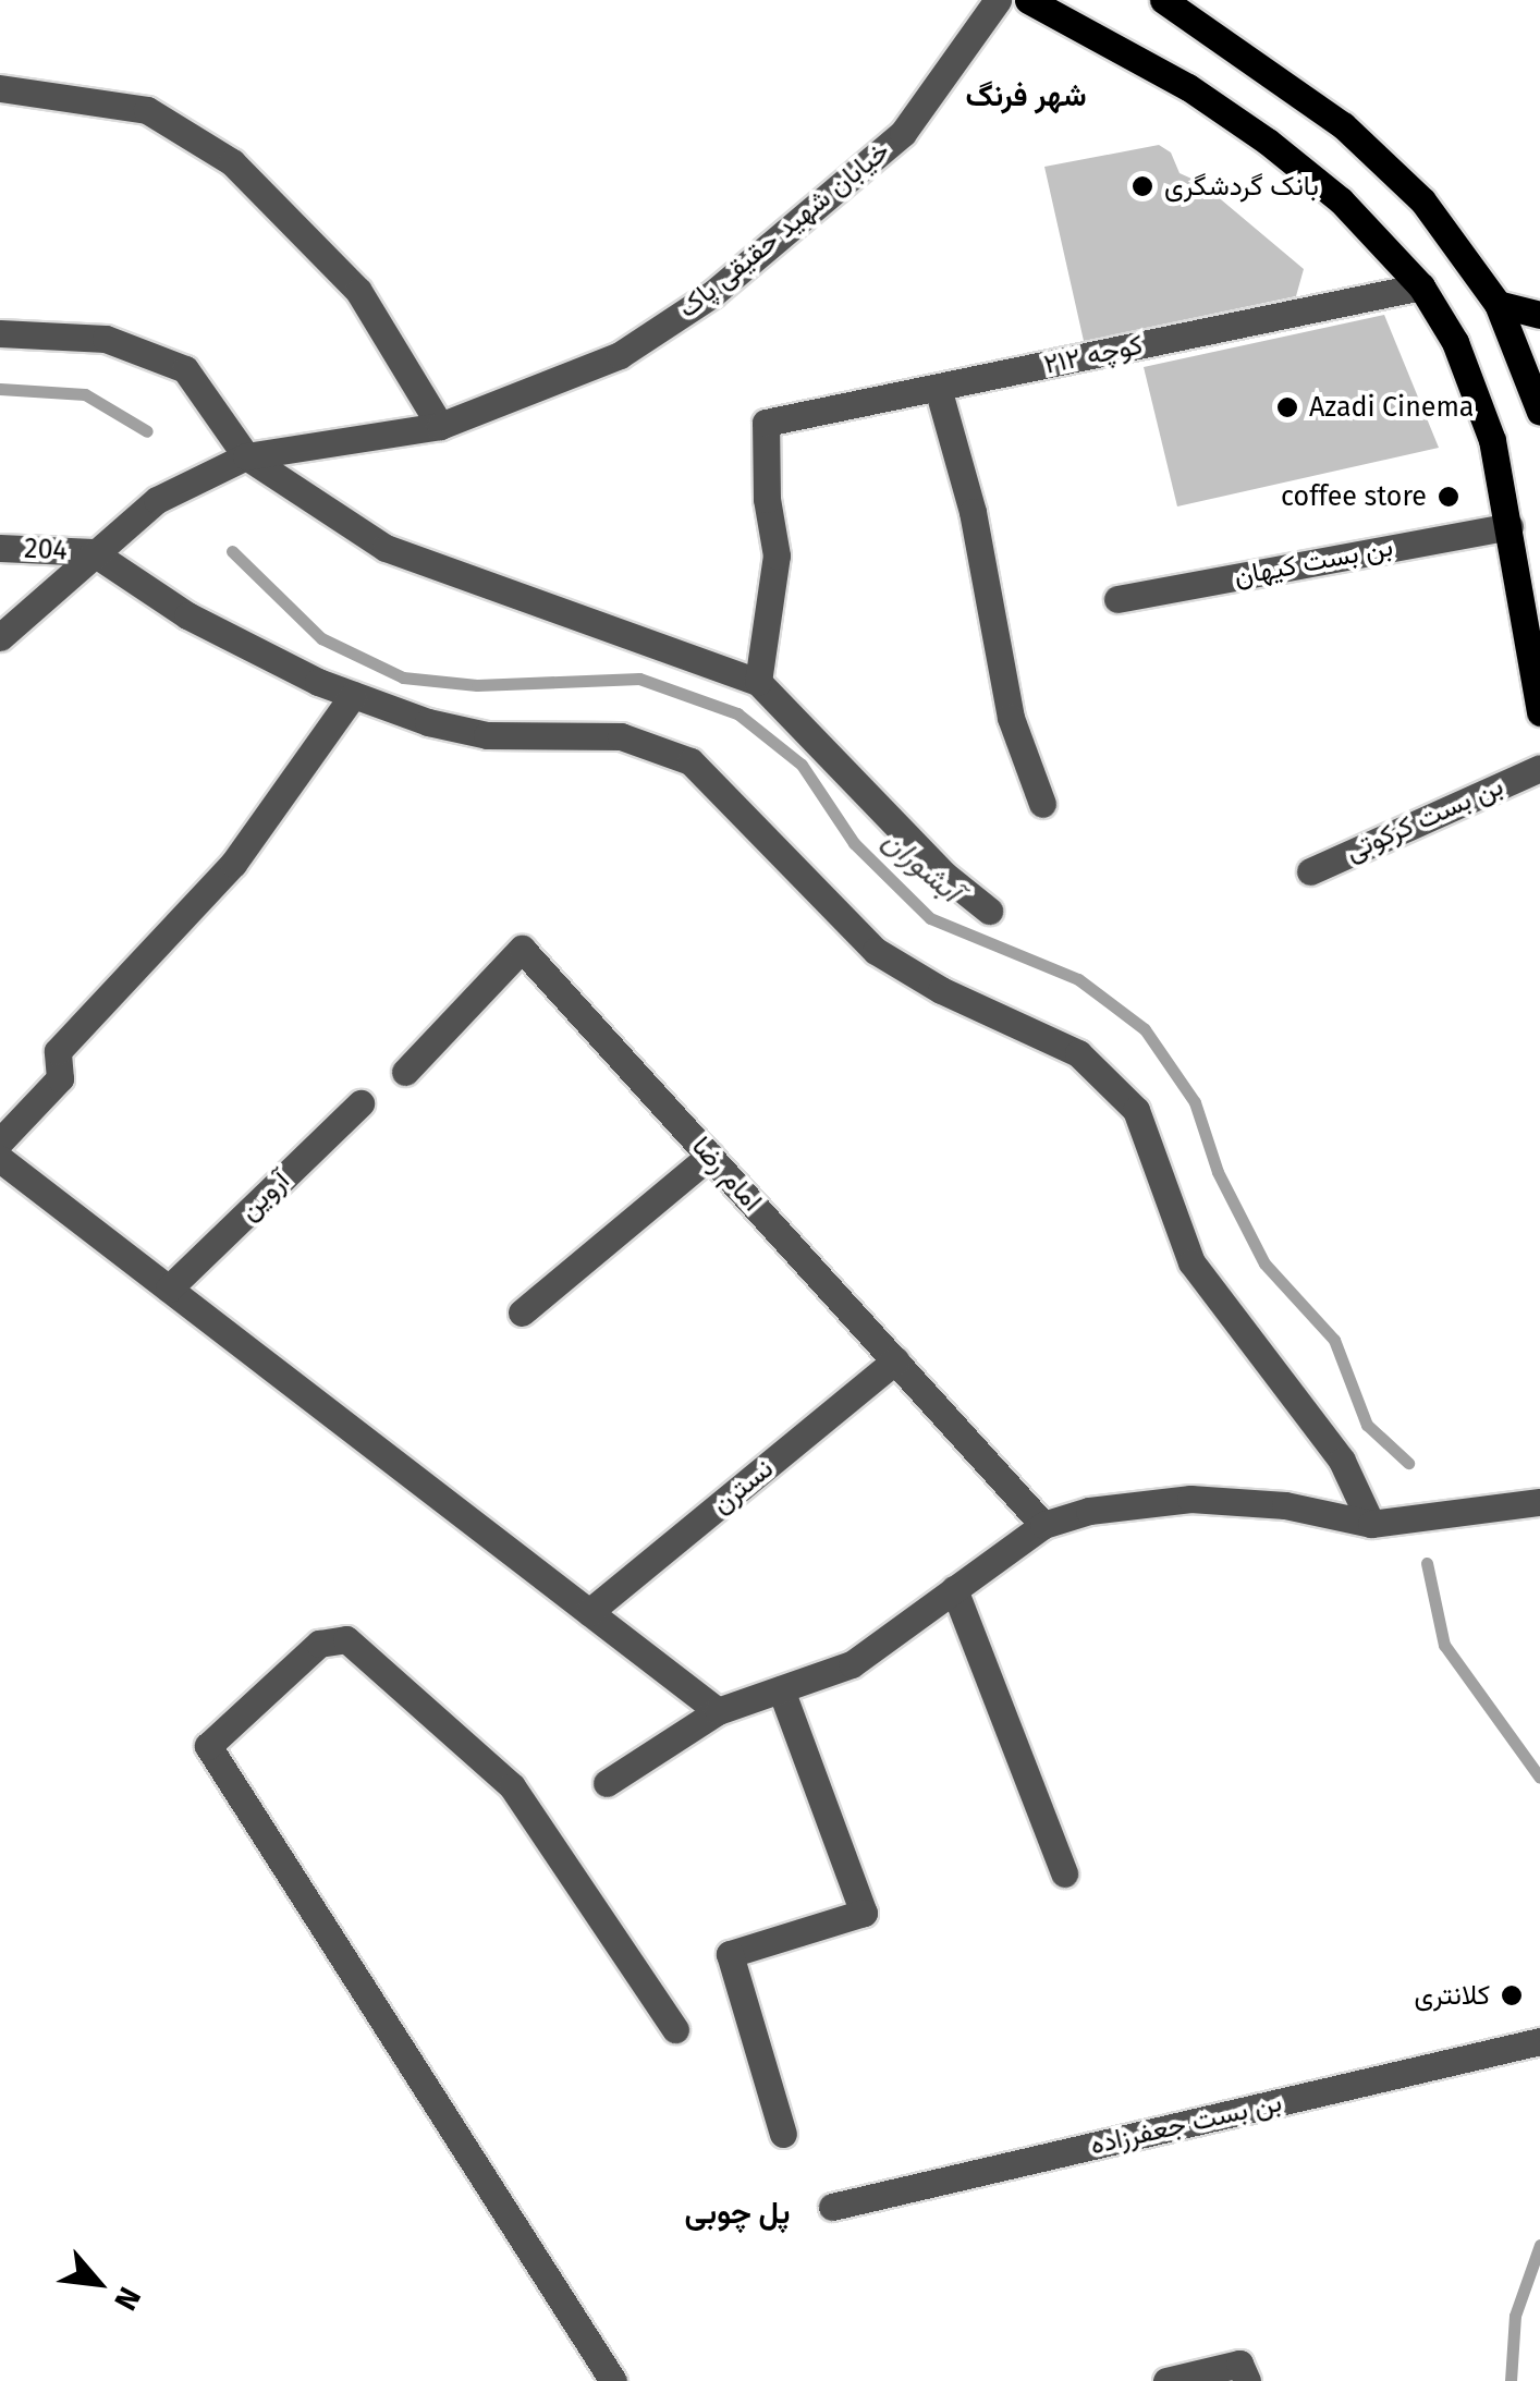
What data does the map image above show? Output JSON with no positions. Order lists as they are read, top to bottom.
{
  "streets": {
    "street": [
      "خیابان شهید حقیقی پاک",
      "کوچه ۲۱۲",
      "204",
      "بن بست کیهان",
      "بن بست کرکوتی",
      "امام رضا",
      "آروین",
      "نسترن",
      "بن بست جعفرزاده"
    ]
  },
  "crossings": [
    ["خیابان شهید حقیقی پاک", "204"],
    ["امام رضا", "نسترن"]
  ],
  "districts": ["شهر فرنگ", "پل چوبی"],
  "water": ["آبشوران"],
  "places": [
    "بانک گردشگری",
    "Azadi Cinema",
    "coffee store",
    "کلانتری"
  ],
  "north": "bottom right"
}
